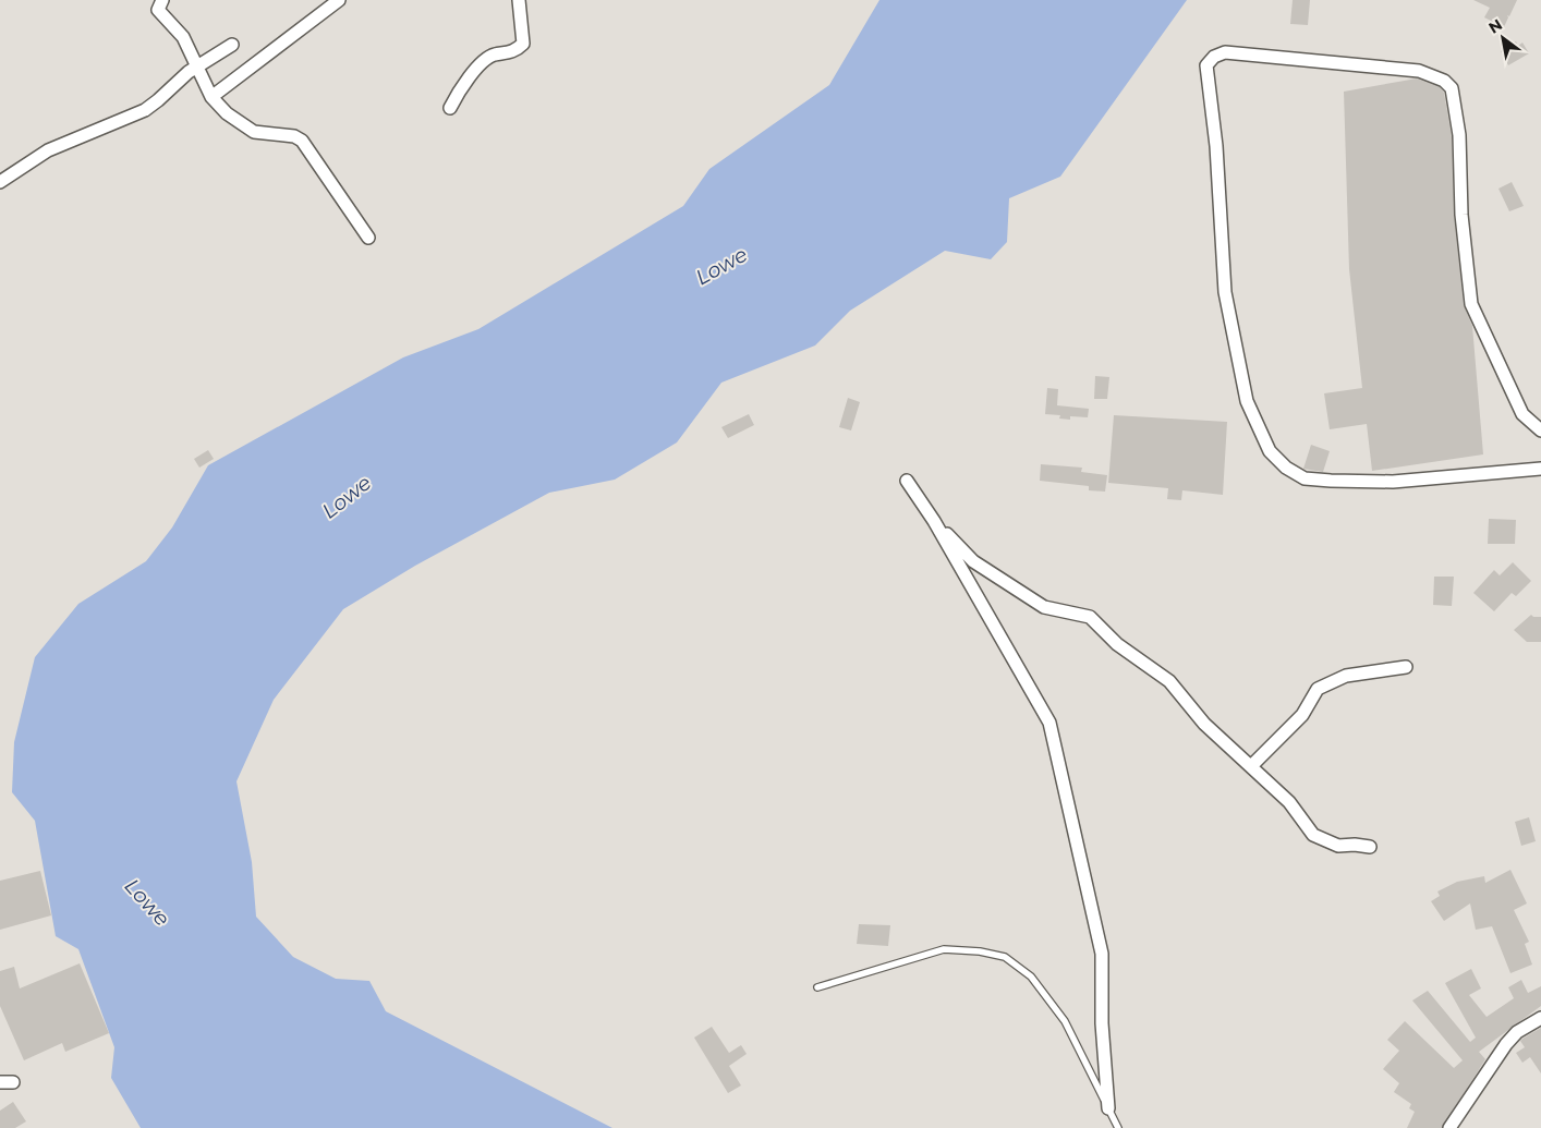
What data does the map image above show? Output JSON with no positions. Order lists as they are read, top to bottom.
{
  "water": ["Lowe"],
  "north": "top left"
}
